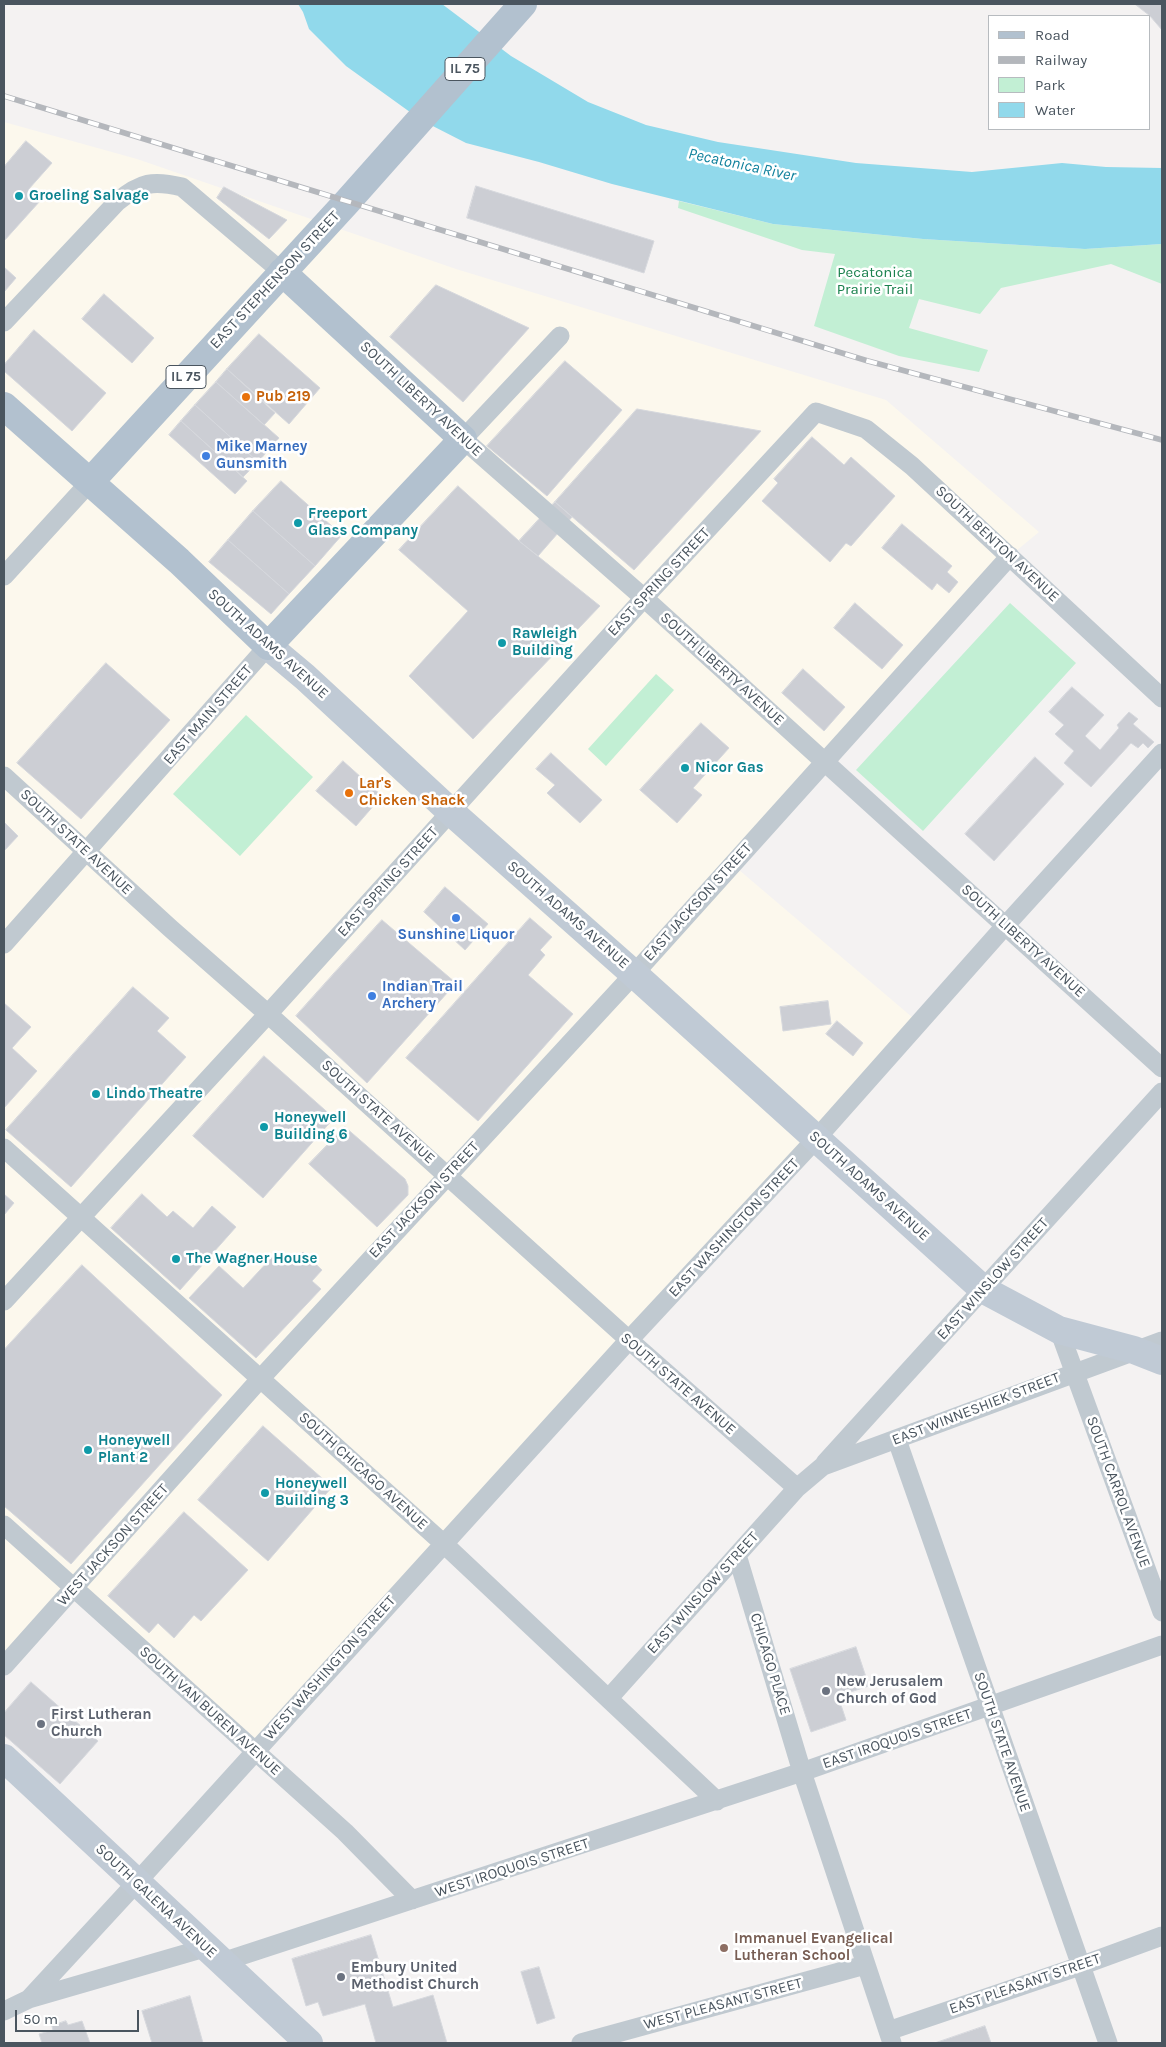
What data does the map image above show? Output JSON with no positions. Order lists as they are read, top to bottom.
{
  "streets": {
    "main road": [
      "IL 75",
      "EAST STEPHENSON STREET",
      "SOUTH LIBERTY AVENUE",
      "SOUTH ADAMS AVENUE",
      "EAST MAIN STREET"
    ],
    "street": [
      "SOUTH BENTON AVENUE",
      "EAST SPRING STREET",
      "SOUTH STATE AVENUE",
      "EAST JACKSON STREET",
      "EAST WASHINGTON STREET",
      "EAST WINSLOW STREET",
      "EAST WINNESHIEK STREET",
      "SOUTH CHICAGO AVENUE",
      "SOUTH CARROL AVENUE",
      "WEST JACKSON STREET",
      "CHICAGO PLACE",
      "WEST WASHINGTON STREET",
      "SOUTH VAN BUREN AVENUE",
      "EAST IROQUOIS STREET",
      "WEST IROQUOIS STREET",
      "SOUTH GALENA AVENUE",
      "EAST PLEASANT STREET",
      "WEST PLEASANT STREET"
    ]
  },
  "crossings": [
    ["EAST STEPHENSON STREET", "SOUTH LIBERTY AVENUE"],
    ["EAST STEPHENSON STREET", "SOUTH ADAMS AVENUE"],
    ["SOUTH LIBERTY AVENUE", "EAST SPRING STREET"],
    ["SOUTH LIBERTY AVENUE", "EAST MAIN STREET"],
    ["SOUTH LIBERTY AVENUE", "EAST JACKSON STREET"],
    ["SOUTH LIBERTY AVENUE", "EAST WASHINGTON STREET"],
    ["SOUTH BENTON AVENUE", "EAST SPRING STREET"],
    ["SOUTH BENTON AVENUE", "EAST JACKSON STREET"],
    ["EAST SPRING STREET", "SOUTH ADAMS AVENUE"],
    ["EAST SPRING STREET", "SOUTH STATE AVENUE"],
    ["EAST SPRING STREET", "SOUTH CHICAGO AVENUE"],
    ["SOUTH ADAMS AVENUE", "EAST MAIN STREET"],
    ["SOUTH ADAMS AVENUE", "EAST JACKSON STREET"],
    ["SOUTH ADAMS AVENUE", "EAST WASHINGTON STREET"],
    ["SOUTH ADAMS AVENUE", "EAST WINSLOW STREET"],
    ["SOUTH ADAMS AVENUE", "EAST WINNESHIEK STREET"],
    ["EAST MAIN STREET", "SOUTH STATE AVENUE"],
    ["SOUTH STATE AVENUE", "EAST JACKSON STREET"],
    ["SOUTH STATE AVENUE", "EAST WASHINGTON STREET"],
    ["SOUTH STATE AVENUE", "EAST WINSLOW STREET"],
    ["SOUTH STATE AVENUE", "EAST WINNESHIEK STREET"],
    ["SOUTH STATE AVENUE", "EAST IROQUOIS STREET"],
    ["SOUTH STATE AVENUE", "EAST PLEASANT STREET"],
    ["EAST JACKSON STREET", "SOUTH CHICAGO AVENUE"],
    ["EAST JACKSON STREET", "WEST JACKSON STREET"],
    ["EAST WASHINGTON STREET", "SOUTH CHICAGO AVENUE"],
    ["EAST WASHINGTON STREET", "WEST WASHINGTON STREET"],
    ["EAST WINSLOW STREET", "EAST WINNESHIEK STREET"],
    ["EAST WINSLOW STREET", "SOUTH CHICAGO AVENUE"],
    ["EAST WINSLOW STREET", "CHICAGO PLACE"],
    ["EAST WINNESHIEK STREET", "SOUTH CARROL AVENUE"],
    ["SOUTH CHICAGO AVENUE", "WEST JACKSON STREET"],
    ["SOUTH CHICAGO AVENUE", "WEST WASHINGTON STREET"],
    ["SOUTH CHICAGO AVENUE", "WEST IROQUOIS STREET"],
    ["WEST JACKSON STREET", "SOUTH VAN BUREN AVENUE"],
    ["CHICAGO PLACE", "EAST IROQUOIS STREET"],
    ["CHICAGO PLACE", "WEST IROQUOIS STREET"],
    ["WEST WASHINGTON STREET", "SOUTH VAN BUREN AVENUE"],
    ["WEST WASHINGTON STREET", "WEST IROQUOIS STREET"],
    ["WEST WASHINGTON STREET", "SOUTH GALENA AVENUE"],
    ["SOUTH VAN BUREN AVENUE", "WEST IROQUOIS STREET"],
    ["EAST IROQUOIS STREET", "WEST IROQUOIS STREET"],
    ["WEST IROQUOIS STREET", "SOUTH GALENA AVENUE"]
  ],
  "water": ["Pecatonica River"],
  "parks": ["Pecatonica Prairie Trail"],
  "places": [
    "Groeling Salvage",
    "Pub 219",
    "Mike Marney Gunsmith",
    "Freeport Glass Company",
    "Rawleigh Building",
    "Nicor Gas",
    "Lar's Chicken Shack",
    "Sunshine Liquor",
    "Indian Trail Archery",
    "Lindo Theatre",
    "Honeywell Building 6",
    "The Wagner House",
    "Honeywell Plant 2",
    "Honeywell Building 3",
    "New Jerusalem Church of God",
    "First Lutheran Church",
    "Immanuel Evangelical Lutheran School",
    "Embury United Methodist Church"
  ],
  "legend": [
    "Road",
    "Railway",
    "Park",
    "Water"
  ],
  "scale_bar": "50 m"
}
